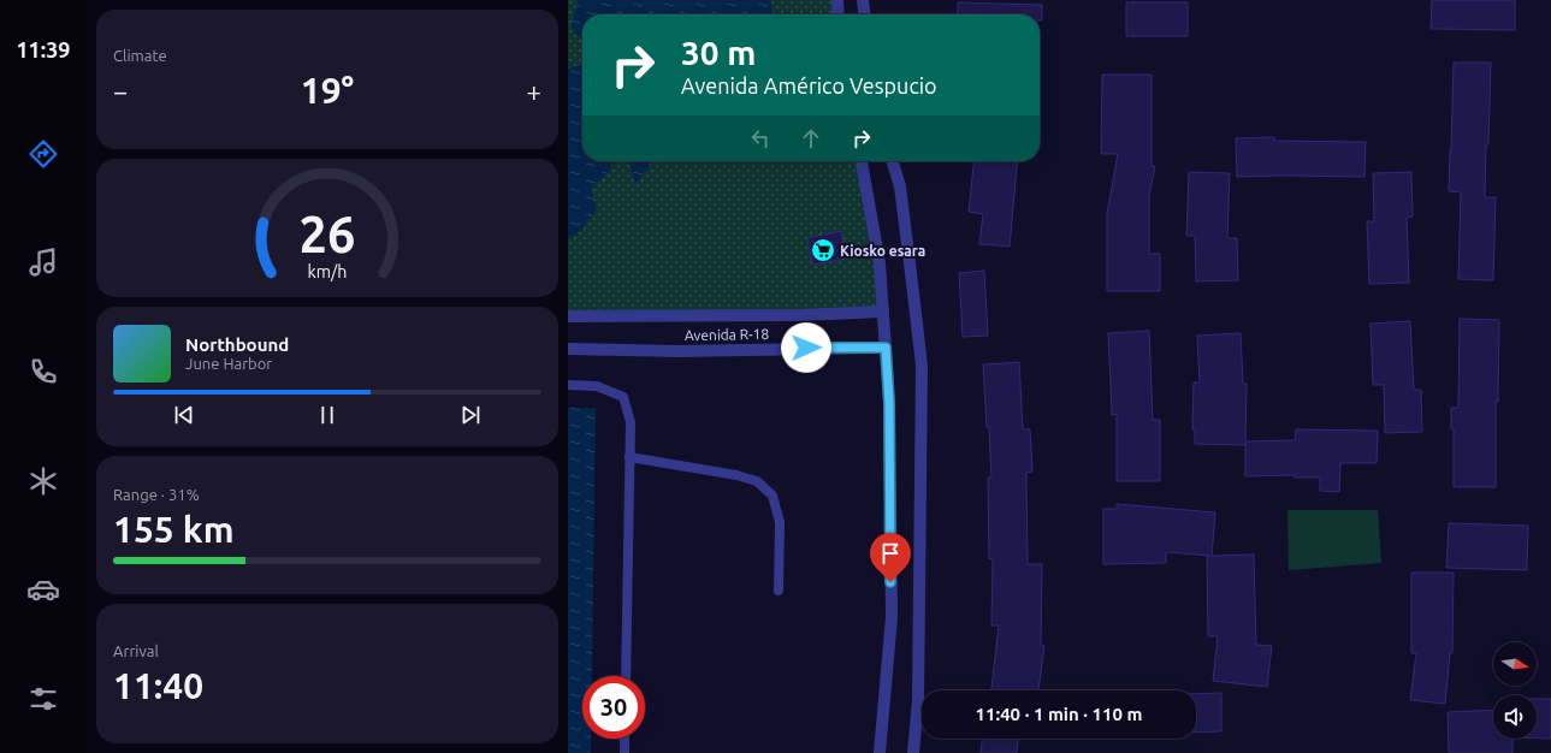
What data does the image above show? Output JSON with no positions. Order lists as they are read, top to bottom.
{
  "streets": {
    "street": ["Avenida R-18"]
  },
  "places": {
    "supermarket": ["Kiosko esara"]
  },
  "north": "right",
  "page": {
    "tabs": "11:39",
    "tile": [
      "Climate",
      ["Range · 31%", "155 km"],
      ["Arrival", "11:40"]
    ],
    "turn": ["30 m", "Avenida Américo Vespucio"],
    "heat": ["−", "19°", "+"],
    "song": ["Northbound", "June Harbor"],
    "limit": "30",
    "trip": "11:40 · 1 min · 110 m",
    "gauge": ["26", "km/h"]
  }
}
